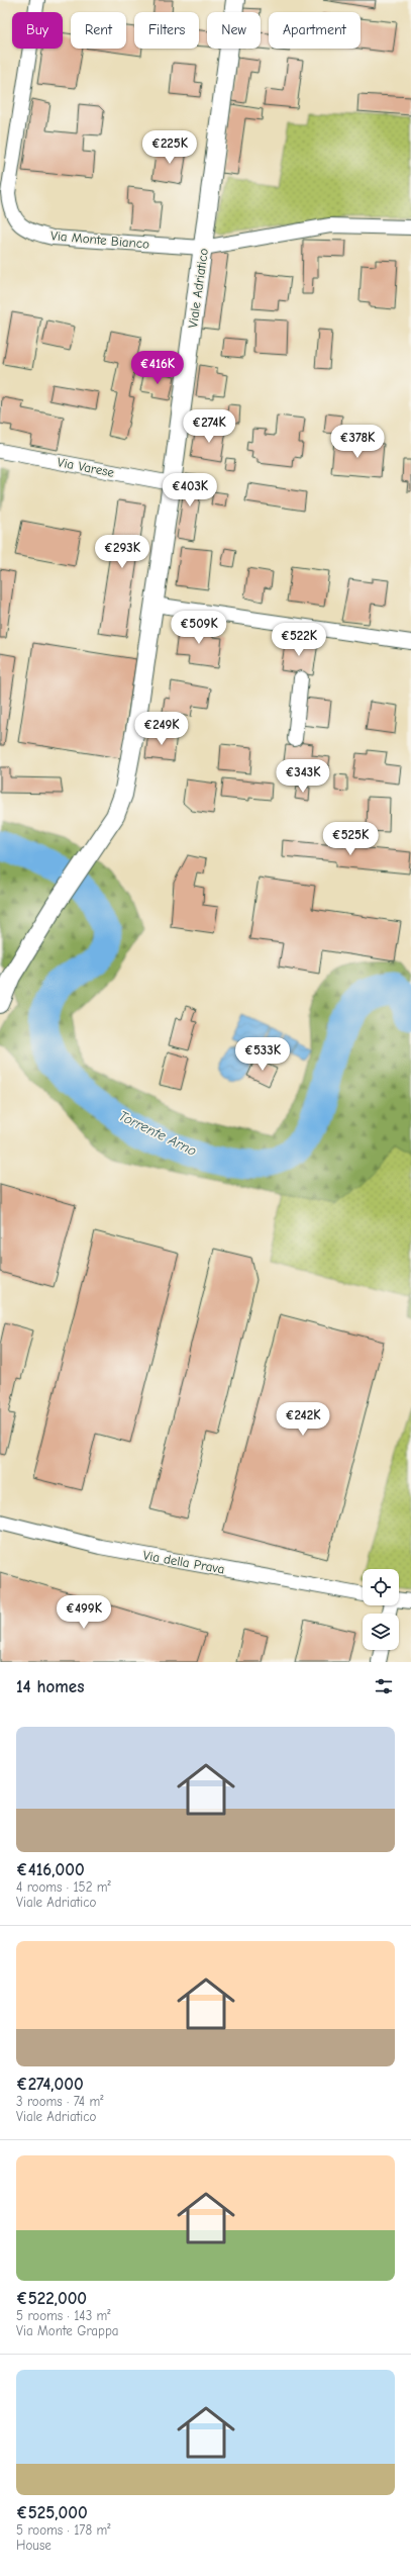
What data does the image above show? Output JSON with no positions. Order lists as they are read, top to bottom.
{
  "streets": {
    "street": [
      "Via Monte Bianco",
      "Viale Adriatico",
      "Via Varese",
      "Via della Prava"
    ]
  },
  "crossings": [
    ["Via Monte Bianco", "Viale Adriatico"],
    ["Viale Adriatico", "Via Varese"]
  ],
  "water": ["Torrente Arno"],
  "page": {
    "chip": [
      "Buy",
      "Rent",
      "Filters",
      "New",
      "Apartment"
    ],
    "price": [
      "€225K",
      "€416K",
      "€274K",
      "€378K",
      "€403K",
      "€293K",
      "€509K",
      "€522K",
      "€249K",
      "€343K",
      "€525K",
      "€533K",
      "€242K",
      "€499K"
    ],
    "heading": "14 homes",
    "list": [
      {
        "name": "€416,000",
        "note": "4 rooms · 152 m² · Viale Adriatico"
      },
      {
        "name": "€274,000",
        "note": "3 rooms · 74 m² · Viale Adriatico"
      },
      {
        "name": "€522,000",
        "note": "5 rooms · 143 m² · Via Monte Grappa"
      },
      {
        "name": "€525,000",
        "note": "5 rooms · 178 m² · House"
      }
    ]
  }
}
